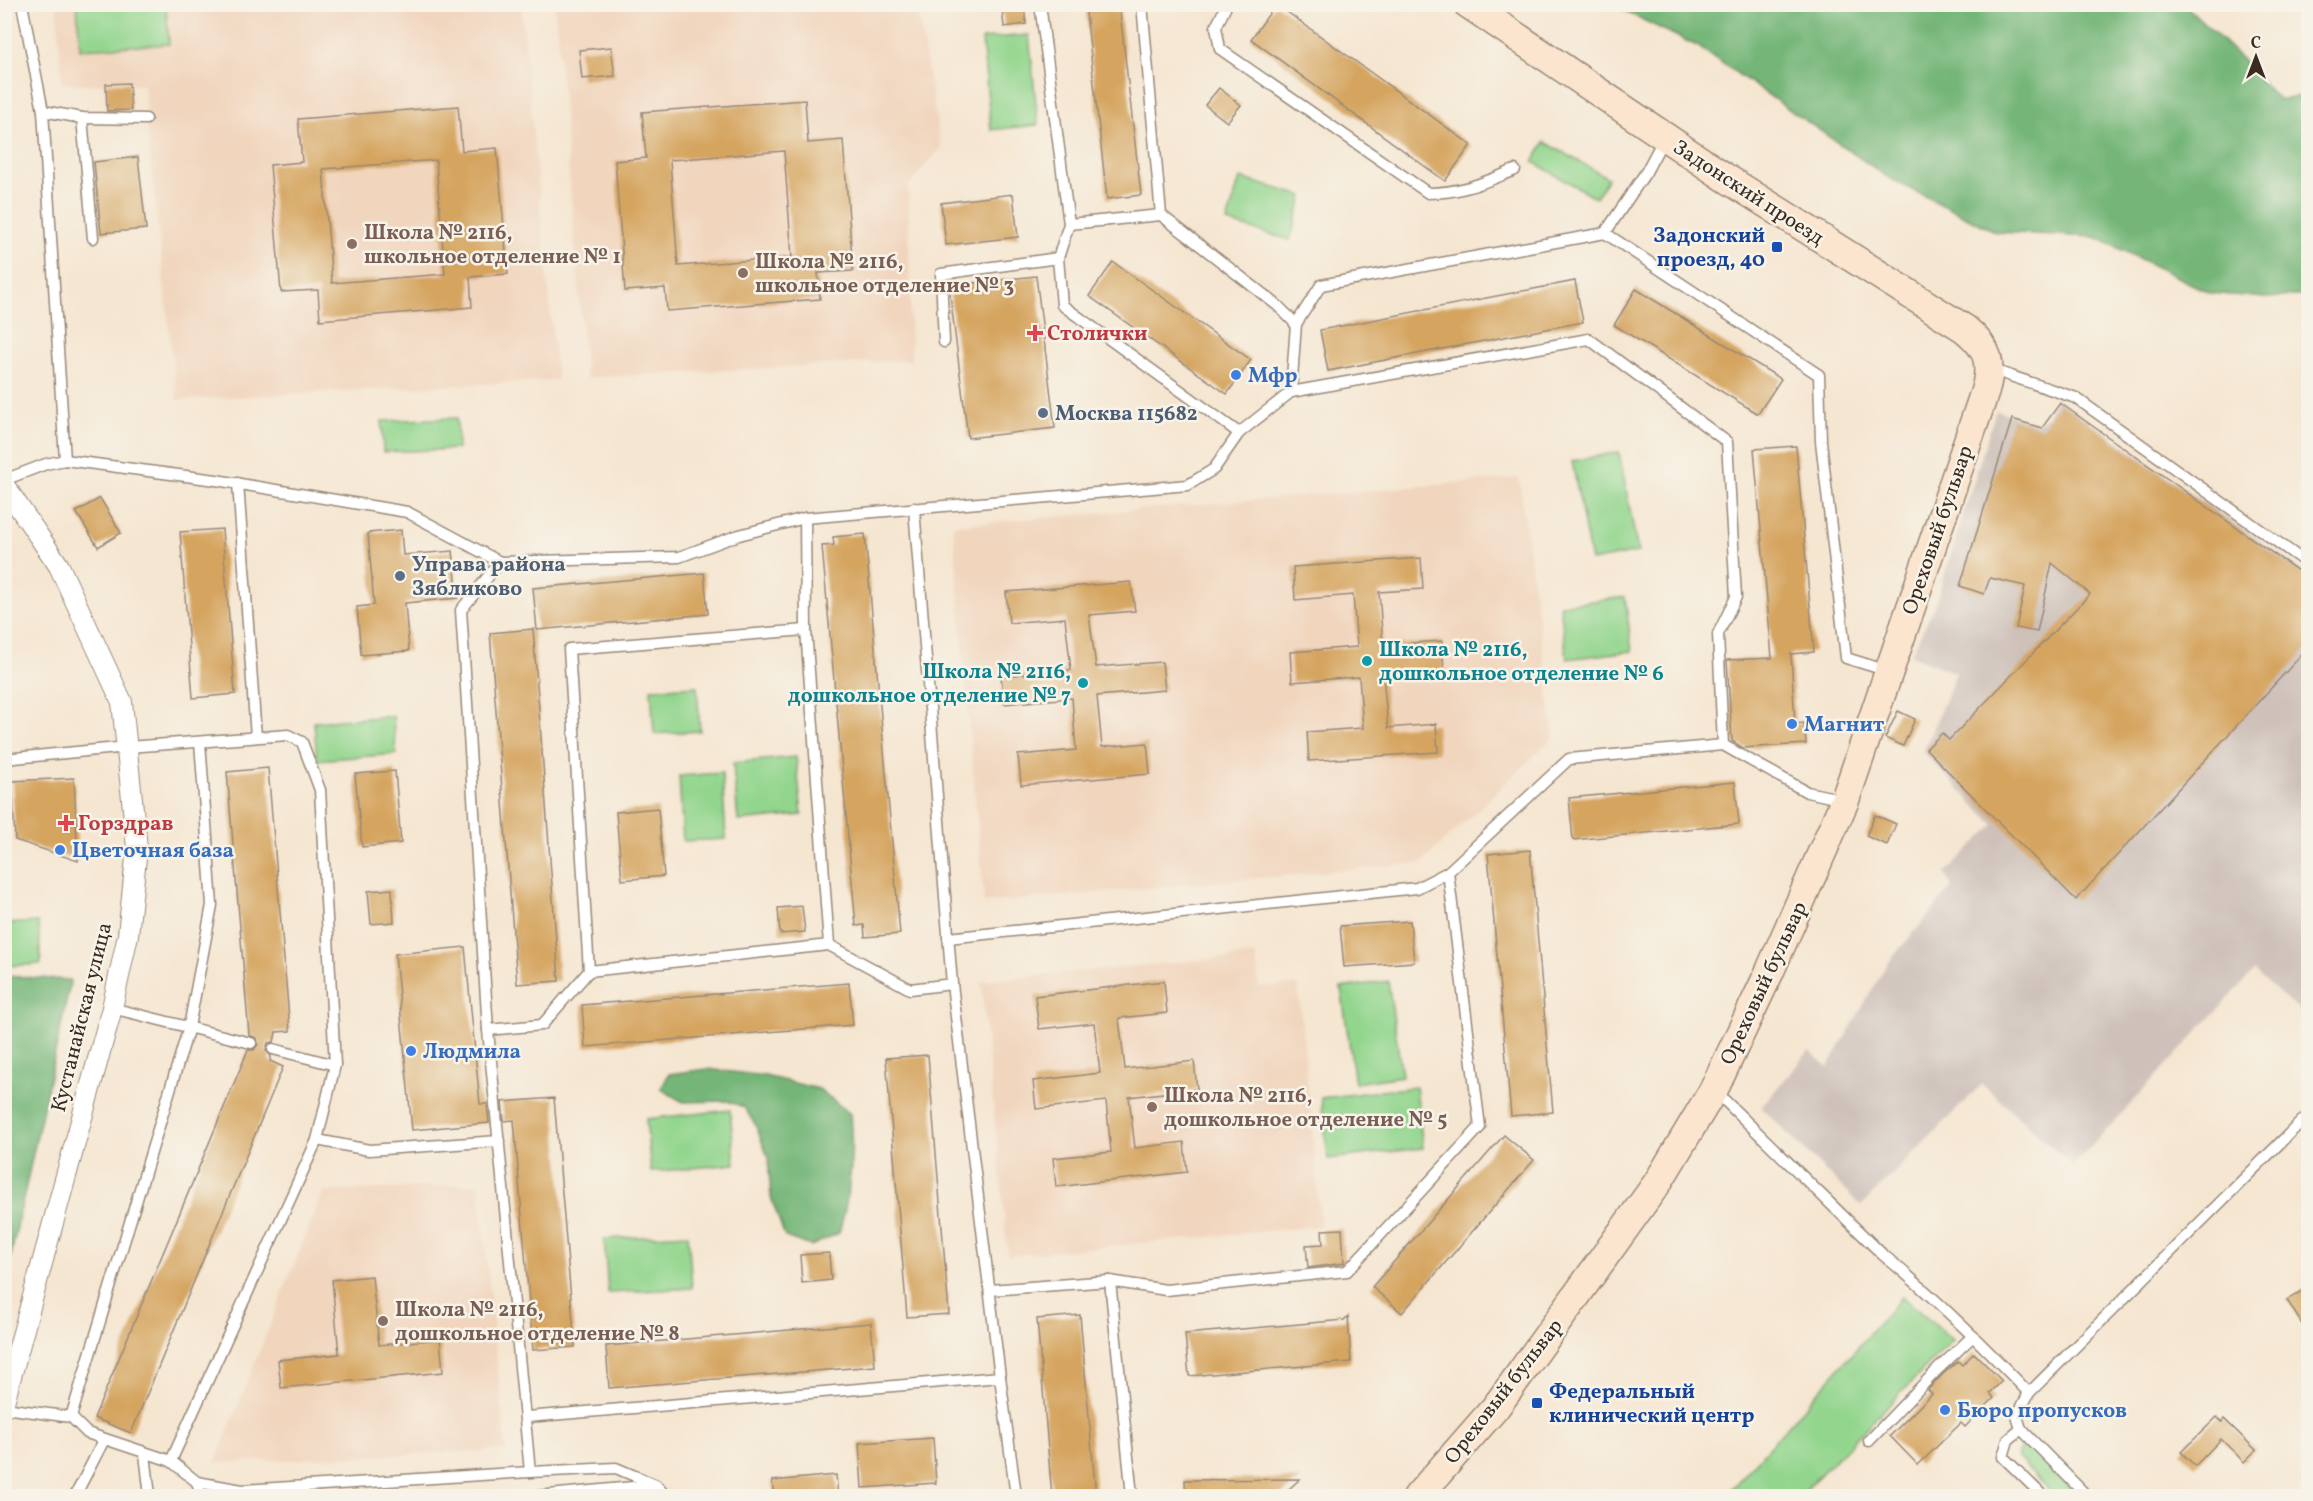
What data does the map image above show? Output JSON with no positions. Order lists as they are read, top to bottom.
{
  "streets": {
    "street": ["Задонский проезд", "Ореховый бульвар", "Кустанайская улица"]
  },
  "crossings": [
    ["Задонский проезд", "Ореховый бульвар"]
  ],
  "places": {
    "other": [
      "Школа № 2116, школьное отделение № 1",
      "Школа № 2116, школьное отделение № 3",
      "Мфр",
      "Москва 115682",
      "Управа района Зябликово",
      "Школа № 2116, дошкольное отделение № 6",
      "Школа № 2116, дошкольное отделение № 7",
      "Магнит",
      "Цветочная база",
      "Людмила",
      "Школа № 2116, дошкольное отделение № 5",
      "Школа № 2116, дошкольное отделение № 8",
      "Бюро пропусков"
    ],
    "transit": ["Задонский проезд, 40", "Федеральный клинический центр"],
    "health": ["Столички", "Горздрав"]
  },
  "north": "top"
}
